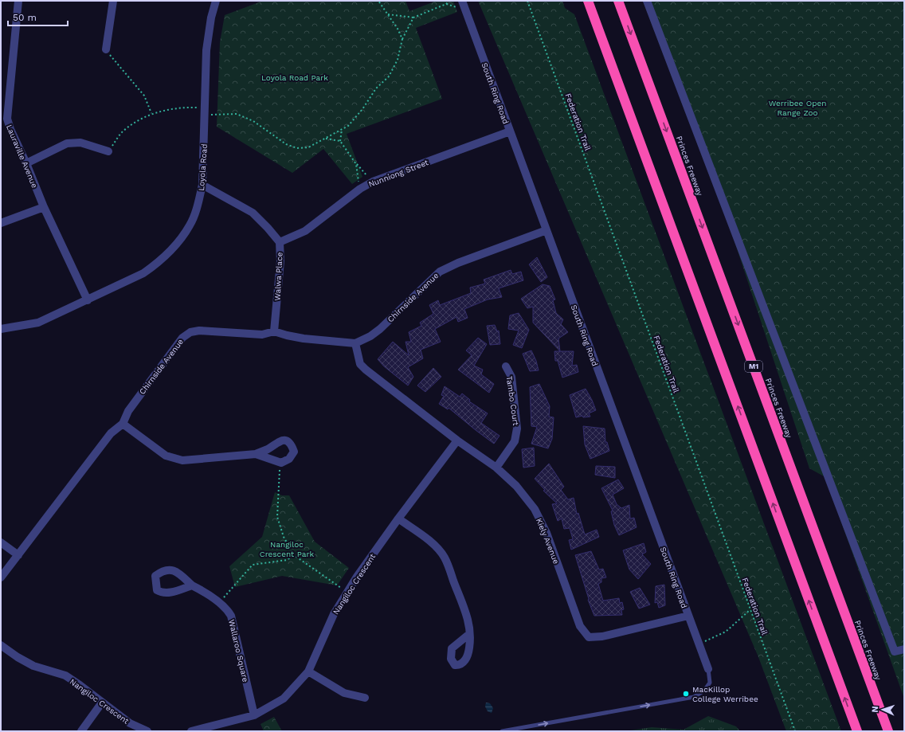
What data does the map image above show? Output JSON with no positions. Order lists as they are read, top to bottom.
{
  "streets": {
    "highway": ["Princes Freeway", "M1"],
    "street": [
      "South Ring Road",
      "Lauraville Avenue",
      "Loyola Road",
      "Nunniong Street",
      "Walwa Place",
      "Chirnside Avenue",
      "Tambo Court",
      "Kiely Avenue",
      "Nangiloc Crescent",
      "Wallaroo Square"
    ],
    "path": ["Federation Trail"]
  },
  "crossings": [
    ["South Ring Road", "Nunniong Street"],
    ["South Ring Road", "Chirnside Avenue"],
    ["South Ring Road", "Kiely Avenue"],
    ["Lauraville Avenue", "Loyola Road"],
    ["Loyola Road", "Walwa Place"],
    ["Nunniong Street", "Walwa Place"],
    ["Walwa Place", "Chirnside Avenue"],
    ["Chirnside Avenue", "Kiely Avenue"],
    ["Tambo Court", "Kiely Avenue"],
    ["Kiely Avenue", "Nangiloc Crescent"],
    ["Nangiloc Crescent", "Wallaroo Square"]
  ],
  "parks": ["Loyola Road Park", "Werribee Open Range Zoo", "Nangiloc Crescent Park"],
  "places": ["MacKillop College Werribee"],
  "scale_bar": "50 m",
  "north": "left"
}
